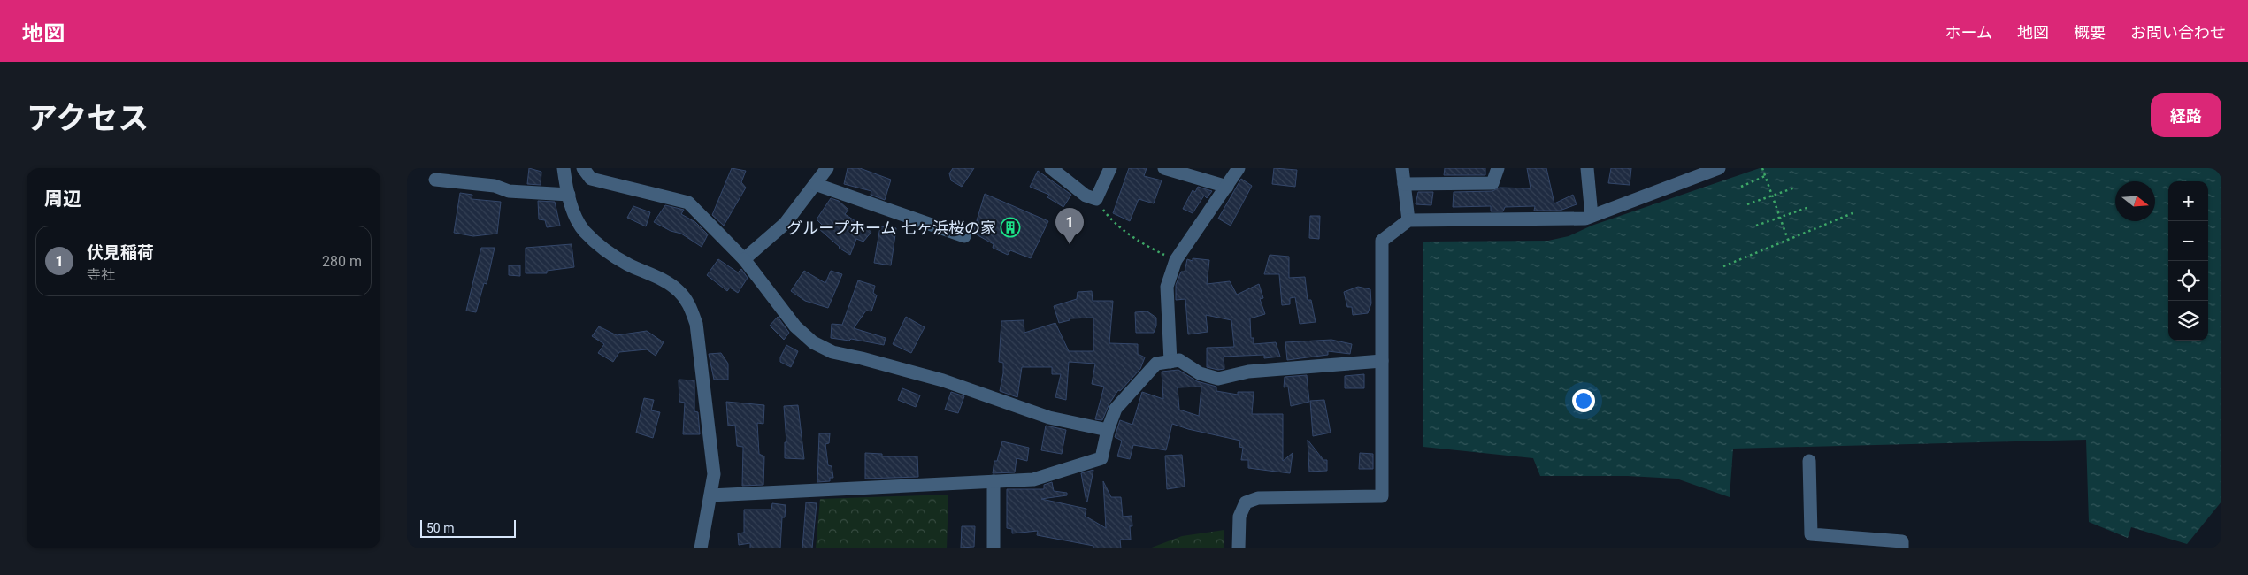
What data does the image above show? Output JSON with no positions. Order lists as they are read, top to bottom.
{
  "places": {
    "building": ["グループホーム 七ヶ浜桜の家"]
  },
  "scale_bar": "50 m",
  "north": "right",
  "page": {
    "header": "地図",
    "nav": [
      "ホーム",
      "地図",
      "概要",
      "お問い合わせ"
    ],
    "title": "アクセス",
    "buttons": "経路",
    "heading": "周辺",
    "map_buttons": ["+", "−"],
    "pins": "1",
    "list": [
      {
        "mark": "1",
        "name": "伏見稲荷",
        "note": "寺社",
        "value": "280 m"
      }
    ],
    "scale": "50 m"
  }
}
